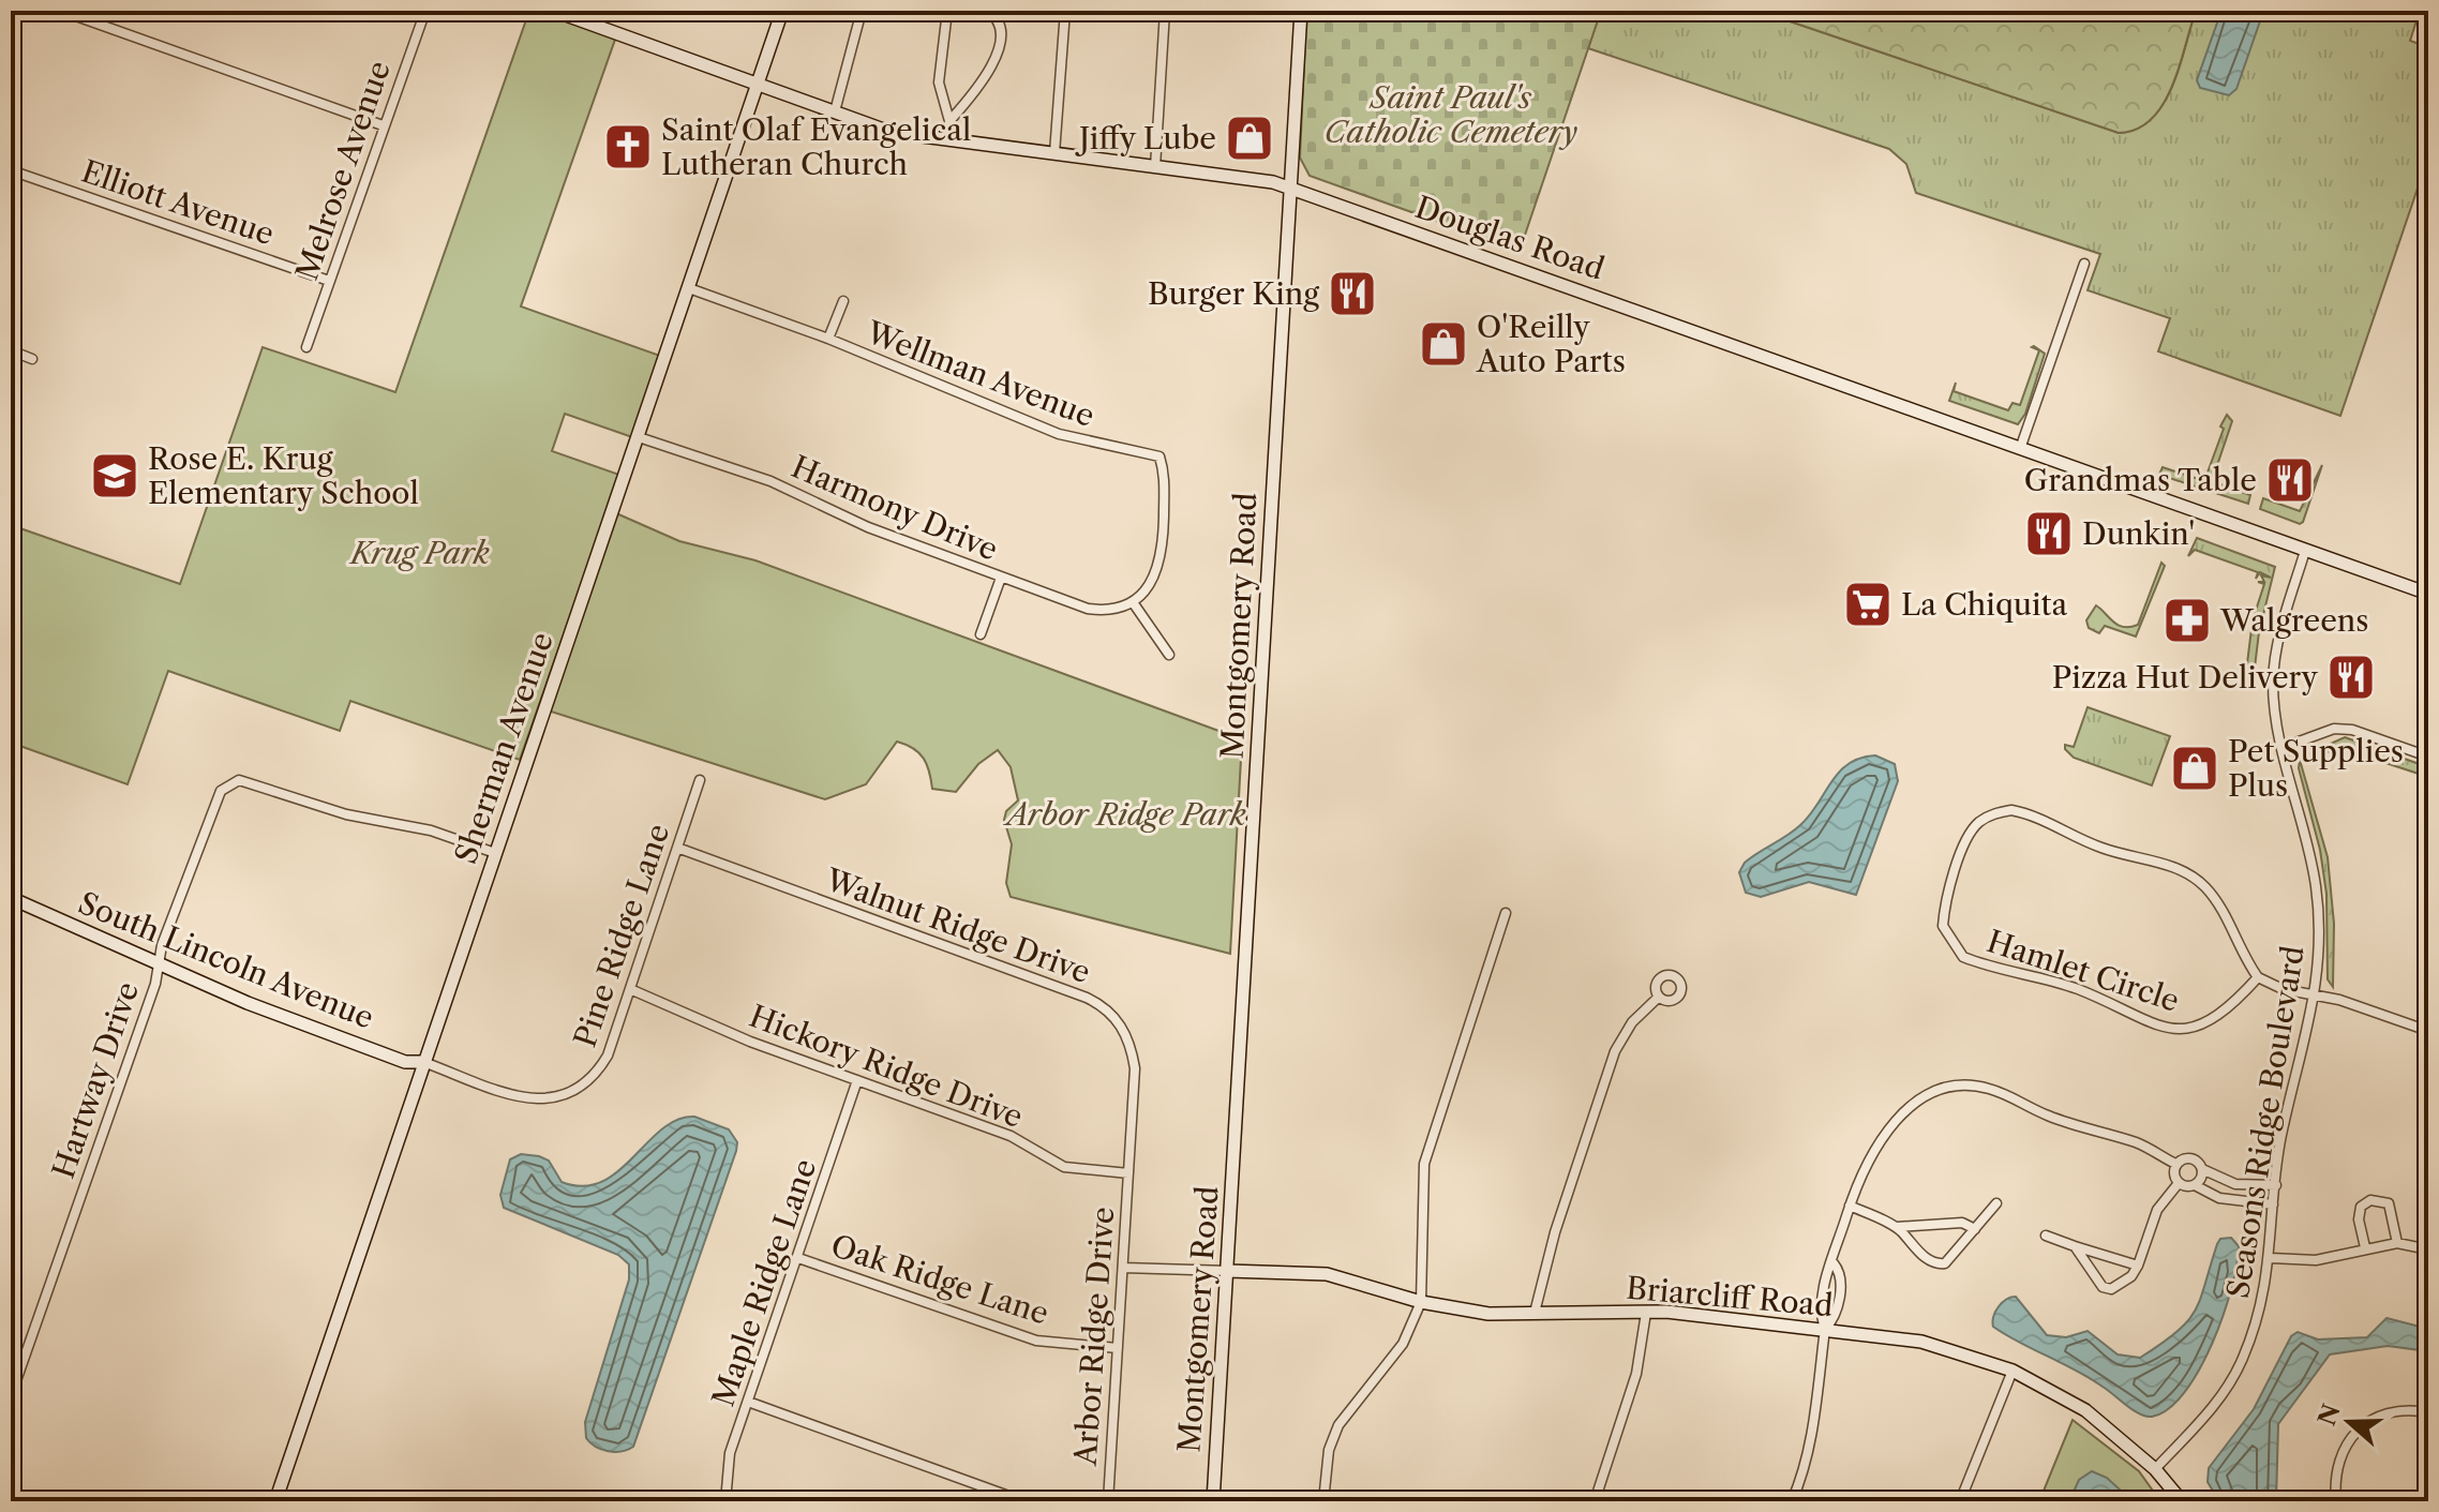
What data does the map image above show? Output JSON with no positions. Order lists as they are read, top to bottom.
{
  "streets": {
    "street": [
      "Melrose Avenue",
      "Elliott Avenue",
      "Douglas Road",
      "Wellman Avenue",
      "Harmony Drive",
      "Montgomery Road",
      "Sherman Avenue",
      "Walnut Ridge Drive",
      "Pine Ridge Lane",
      "South Lincoln Avenue",
      "Hamlet Circle",
      "Hickory Ridge Drive",
      "Hartway Drive",
      "Seasons Ridge Boulevard",
      "Oak Ridge Lane",
      "Maple Ridge Lane",
      "Briarcliff Road",
      "Arbor Ridge Drive"
    ]
  },
  "crossings": [
    ["Melrose Avenue", "Elliott Avenue"],
    ["Douglas Road", "Montgomery Road"],
    ["Douglas Road", "Sherman Avenue"],
    ["Douglas Road", "Seasons Ridge Boulevard"],
    ["Wellman Avenue", "Harmony Drive"],
    ["Wellman Avenue", "Sherman Avenue"],
    ["Harmony Drive", "Sherman Avenue"],
    ["Montgomery Road", "Briarcliff Road"],
    ["Sherman Avenue", "Pine Ridge Lane"],
    ["Sherman Avenue", "South Lincoln Avenue"],
    ["Sherman Avenue", "Hartway Drive"],
    ["Walnut Ridge Drive", "Pine Ridge Lane"],
    ["Walnut Ridge Drive", "Hickory Ridge Drive"],
    ["Walnut Ridge Drive", "Arbor Ridge Drive"],
    ["Pine Ridge Lane", "South Lincoln Avenue"],
    ["Pine Ridge Lane", "Hickory Ridge Drive"],
    ["South Lincoln Avenue", "Hartway Drive"],
    ["Hickory Ridge Drive", "Maple Ridge Lane"],
    ["Hickory Ridge Drive", "Arbor Ridge Drive"],
    ["Seasons Ridge Boulevard", "Briarcliff Road"],
    ["Oak Ridge Lane", "Maple Ridge Lane"],
    ["Oak Ridge Lane", "Arbor Ridge Drive"],
    ["Briarcliff Road", "Arbor Ridge Drive"]
  ],
  "parks": ["Saint Paul's Catholic Cemetery", "Krug Park", "Arbor Ridge Park"],
  "places": {
    "shop": ["Jiffy Lube", "O'Reilly Auto Parts", "Pet Supplies Plus"],
    "church": ["Saint Olaf Evangelical Lutheran Church"],
    "restaurant": [
      "Burger King",
      "Grandmas Table",
      "Dunkin'",
      "Pizza Hut Delivery"
    ],
    "school or university": ["Rose E. Krug Elementary School"],
    "supermarket": ["La Chiquita"],
    "pharmacy": ["Walgreens"]
  },
  "north": "left"
}
